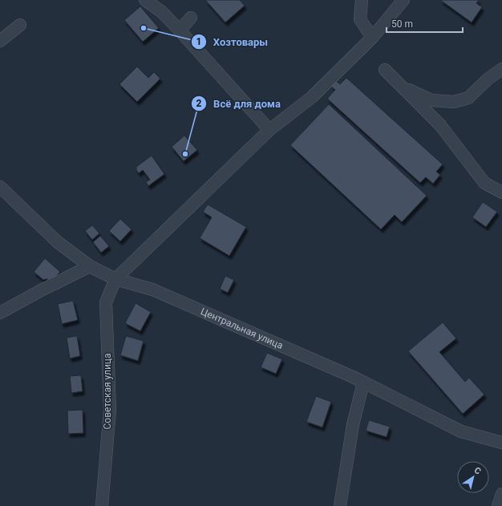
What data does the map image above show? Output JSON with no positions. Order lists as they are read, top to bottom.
{
  "streets": {
    "street": ["Центральная улица", "Советская улица"]
  },
  "crossings": [
    ["Центральная улица", "Советская улица"]
  ],
  "places": ["Хозтовары", "Всё для дома"],
  "scale_bar": "50 m",
  "north": "top right"
}
